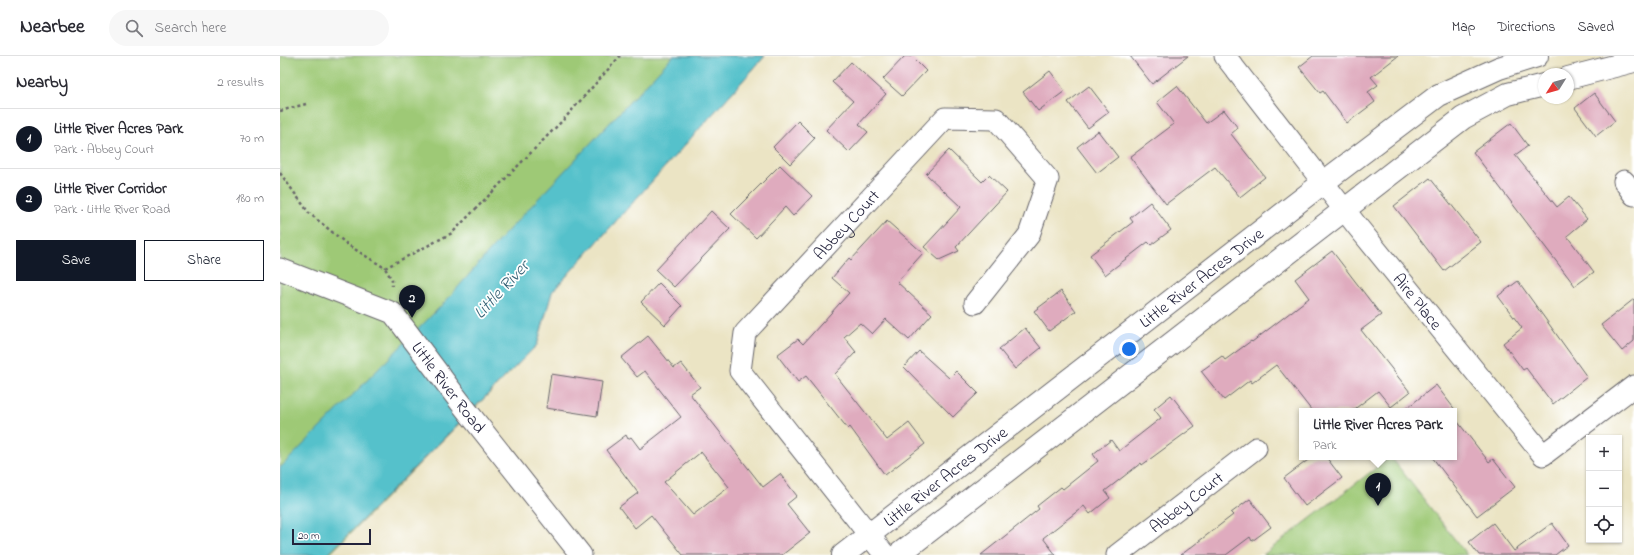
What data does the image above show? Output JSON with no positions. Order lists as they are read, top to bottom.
{
  "streets": {
    "street": [
      "Abbey Court",
      "Little River Acres Drive",
      "Aire Place",
      "Little River Road"
    ]
  },
  "crossings": [
    ["Abbey Court", "Little River Acres Drive"],
    ["Little River Acres Drive", "Aire Place"]
  ],
  "water": ["Little River"],
  "scale_bar": "20 m",
  "north": "bottom left",
  "page": {
    "header": "Nearbee",
    "search": "Search here",
    "nav": ["Map", "Directions", "Saved"],
    "heading": ["Nearby", "2 results"],
    "list": [
      {
        "mark": "1",
        "name": "Little River Acres Park",
        "note": "Park · Abbey Court",
        "value": "70 m"
      },
      {
        "mark": "2",
        "name": "Little River Corridor",
        "note": "Park · Little River Road",
        "value": "180 m"
      }
    ],
    "buttons": ["Save", "Share"],
    "pins": ["2", "1"],
    "popup": ["Little River Acres Park", "Park"],
    "map_buttons": ["+", "−"],
    "scale": "20 m"
  }
}
